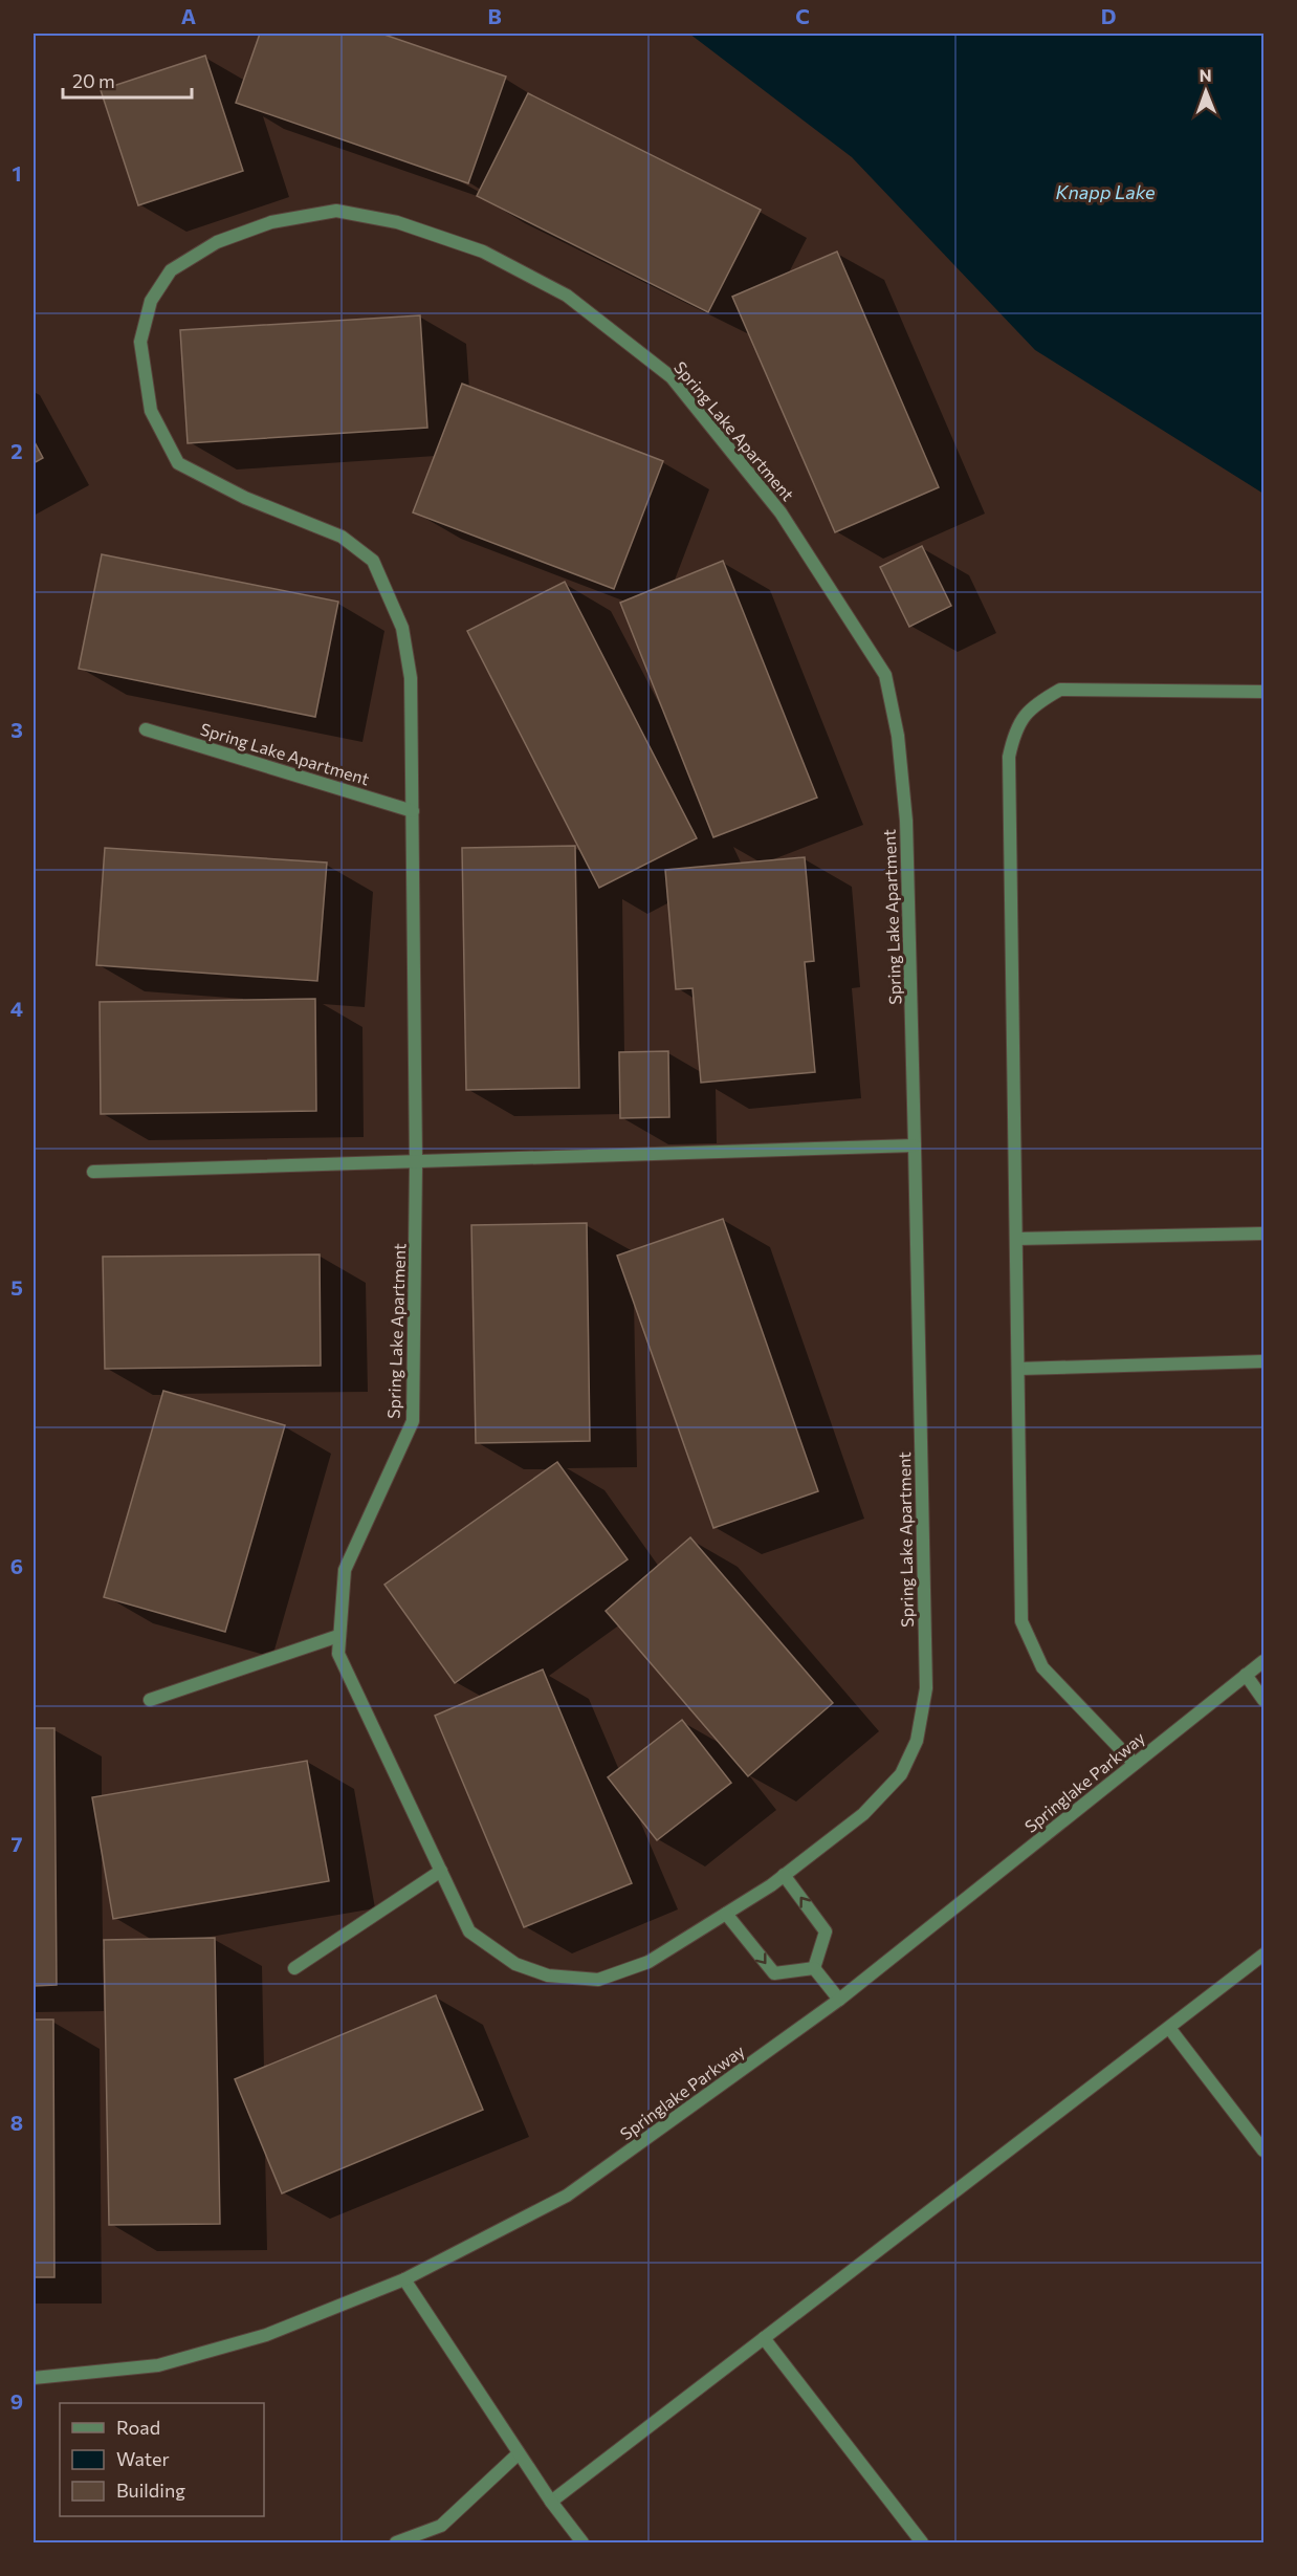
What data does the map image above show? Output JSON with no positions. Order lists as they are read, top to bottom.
{
  "streets": {
    "street": ["Spring Lake Apartment", "Springlake Parkway"]
  },
  "water": ["Knapp Lake"],
  "legend": ["Road", "Water", "Building"],
  "scale_bar": "20 m",
  "north": "top",
  "grid": {
    "columns": [
      "A",
      "B",
      "C",
      "D"
    ],
    "rows": [
      "1",
      "2",
      "3",
      "4",
      "5",
      "6",
      "7",
      "8",
      "9"
    ]
  }
}
